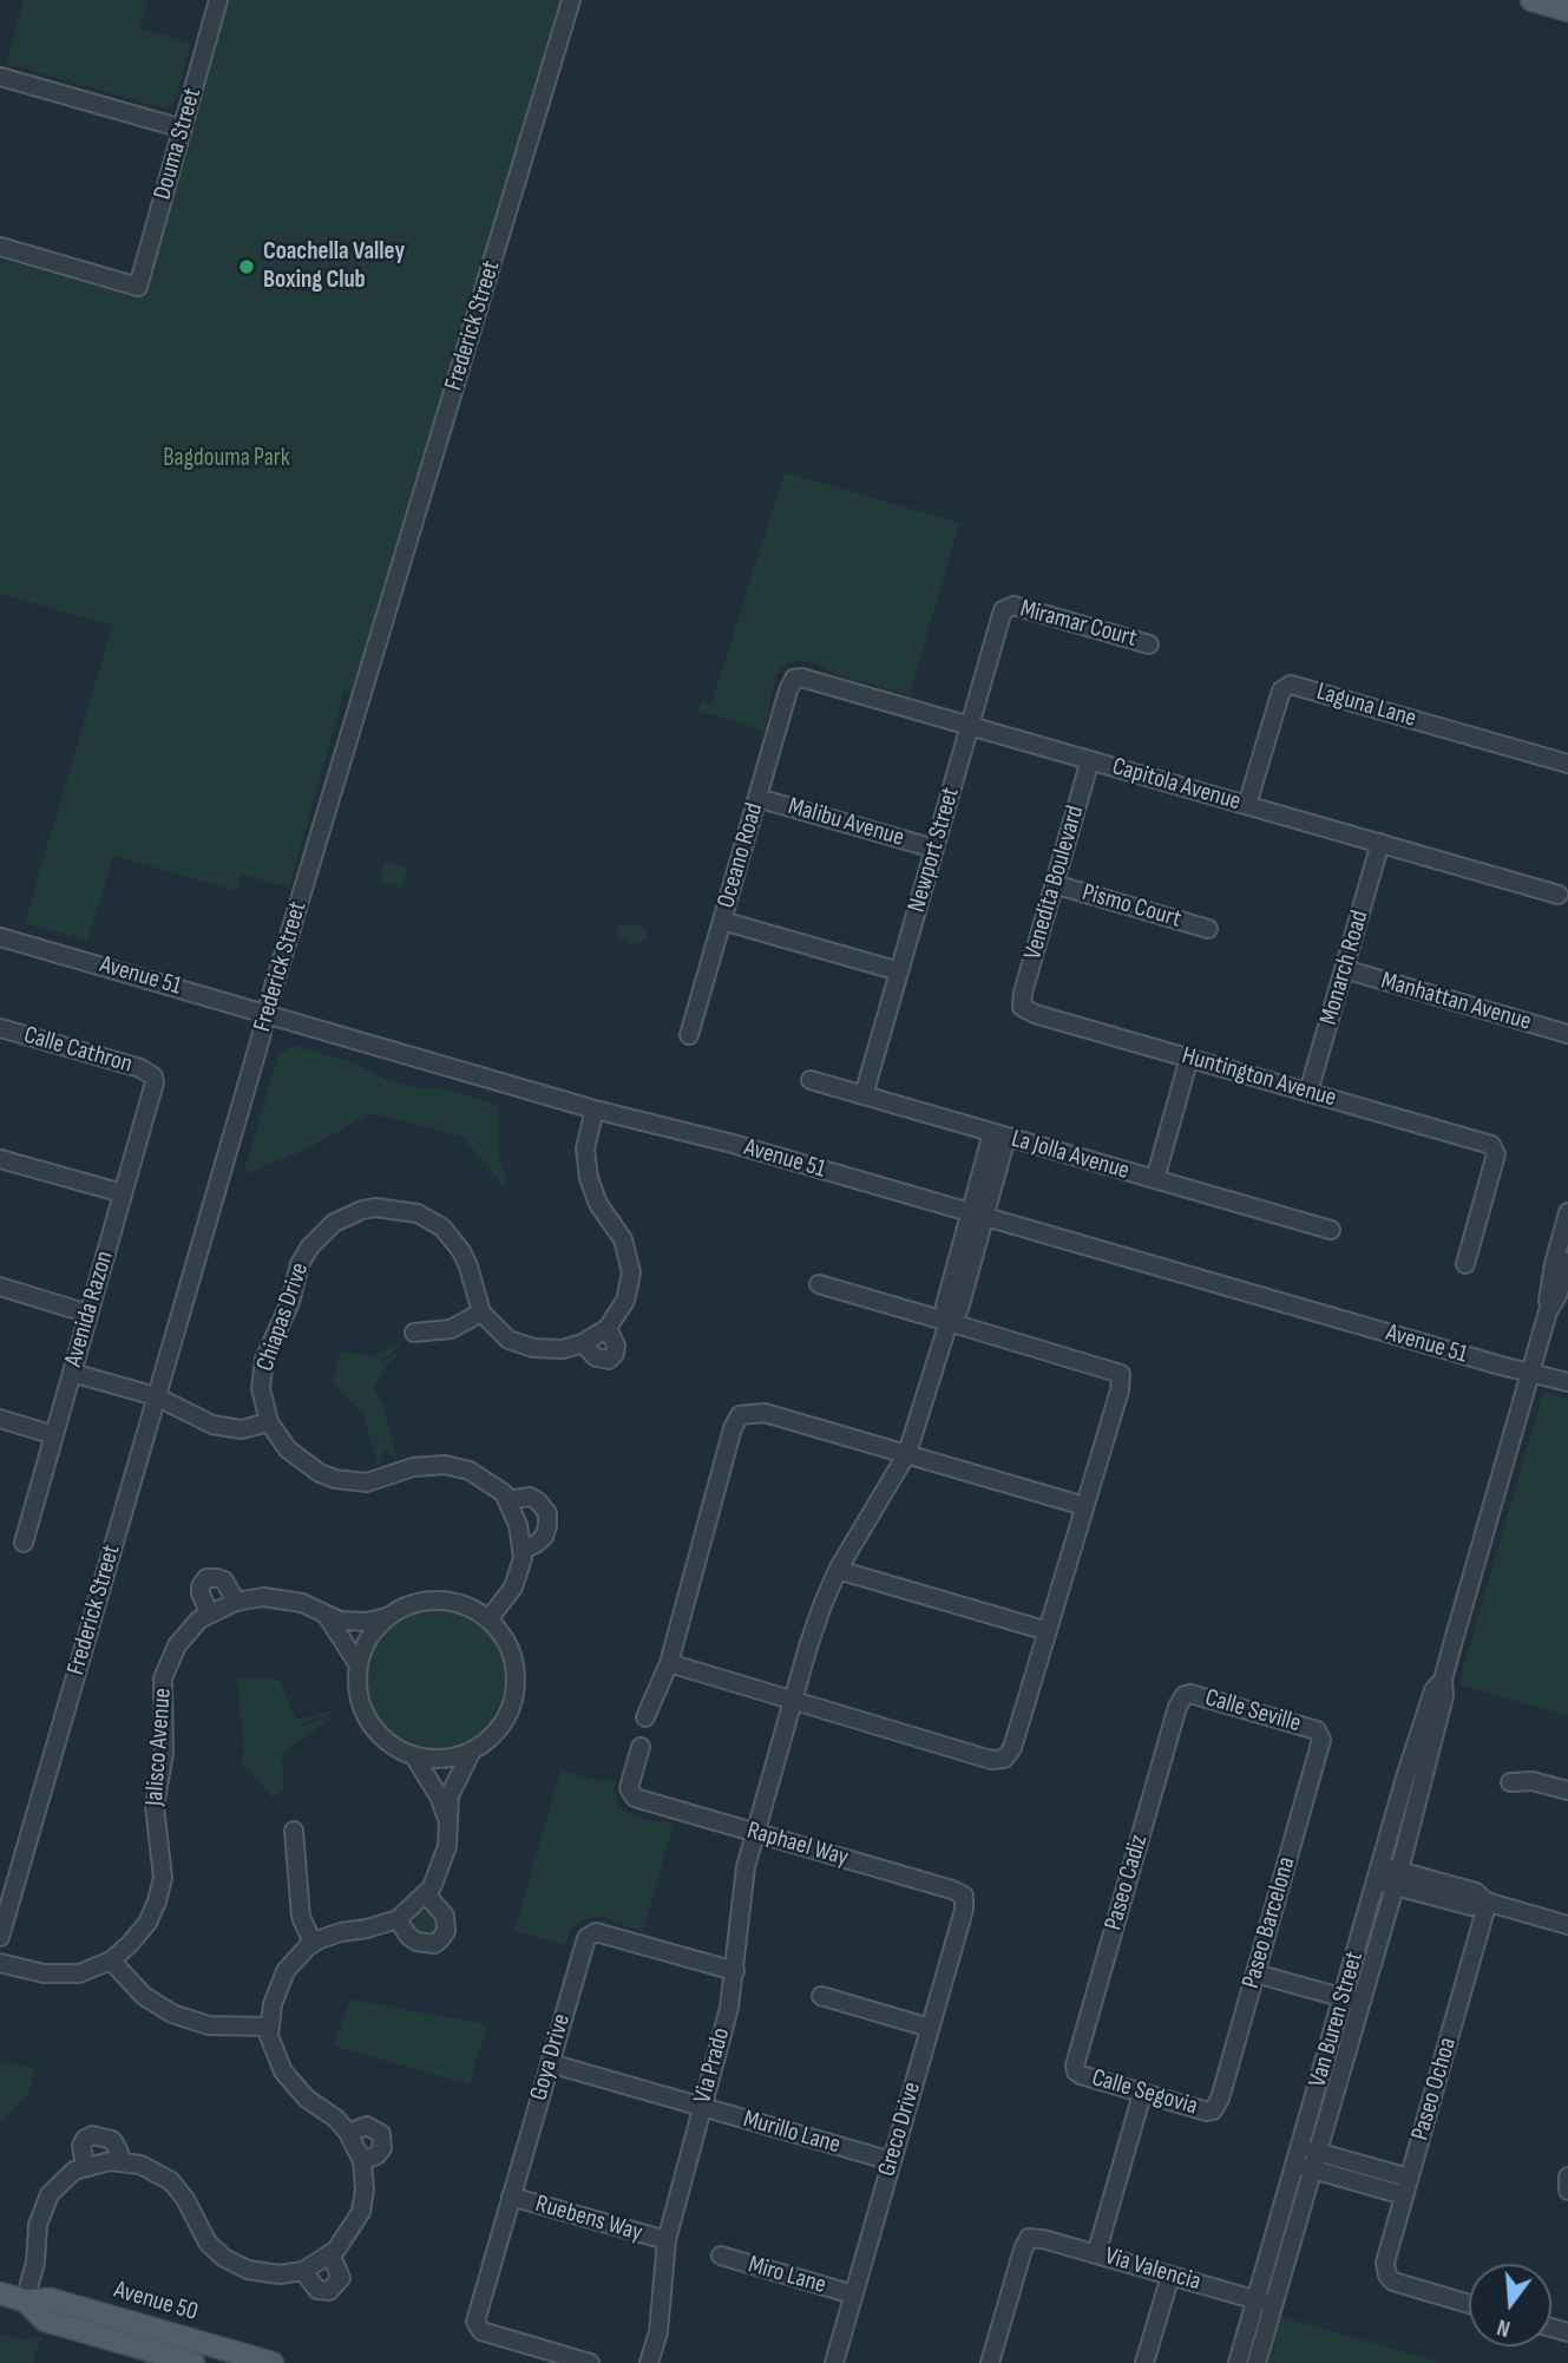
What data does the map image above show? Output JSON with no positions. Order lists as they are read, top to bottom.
{
  "streets": {
    "main road": ["Avenue 50"],
    "street": [
      "Douma Street",
      "Frederick Street",
      "Miramar Court",
      "Laguna Lane",
      "Capitola Avenue",
      "Malibu Avenue",
      "Newport Street",
      "Oceano Road",
      "Venedita Boulevard",
      "Pismo Court",
      "Monarch Road",
      "Avenue 51",
      "Manhattan Avenue",
      "Calle Cathron",
      "Huntington Avenue",
      "La Jolla Avenue",
      "Avenida Razon",
      "Chiapas Drive",
      "Calle Seville",
      "Jalisco Avenue",
      "Raphael Way",
      "Paseo Cadiz",
      "Paseo Barcelona",
      "Van Buren Street",
      "Goya Drive",
      "Via Prado",
      "Paseo Ochoa",
      "Calle Segovia",
      "Greco Drive",
      "Murillo Lane",
      "Ruebens Way",
      "Via Valencia",
      "Miro Lane"
    ]
  },
  "crossings": [
    ["Frederick Street", "Avenue 51"],
    ["Miramar Court", "Newport Street"],
    ["Laguna Lane", "Capitola Avenue"],
    ["Capitola Avenue", "Newport Street"],
    ["Capitola Avenue", "Oceano Road"],
    ["Capitola Avenue", "Venedita Boulevard"],
    ["Capitola Avenue", "Monarch Road"],
    ["Malibu Avenue", "Newport Street"],
    ["Malibu Avenue", "Oceano Road"],
    ["Newport Street", "La Jolla Avenue"],
    ["Venedita Boulevard", "Pismo Court"],
    ["Venedita Boulevard", "Huntington Avenue"],
    ["Monarch Road", "Manhattan Avenue"],
    ["Monarch Road", "Huntington Avenue"],
    ["Avenue 51", "Van Buren Street"],
    ["Avenue 51", "Via Prado"],
    ["Calle Cathron", "Avenida Razon"],
    ["La Jolla Avenue", "Via Prado"],
    ["Chiapas Drive", "Jalisco Avenue"],
    ["Calle Seville", "Paseo Cadiz"],
    ["Calle Seville", "Paseo Barcelona"],
    ["Raphael Way", "Via Prado"],
    ["Raphael Way", "Greco Drive"],
    ["Paseo Cadiz", "Calle Segovia"],
    ["Paseo Barcelona", "Calle Segovia"],
    ["Van Buren Street", "Via Valencia"],
    ["Goya Drive", "Via Prado"],
    ["Goya Drive", "Murillo Lane"],
    ["Goya Drive", "Ruebens Way"],
    ["Via Prado", "Murillo Lane"],
    ["Via Prado", "Ruebens Way"],
    ["Greco Drive", "Murillo Lane"],
    ["Greco Drive", "Miro Lane"]
  ],
  "parks": ["Bagdouma Park"],
  "places": ["Coachella Valley Boxing Club"],
  "north": "bottom"
}
